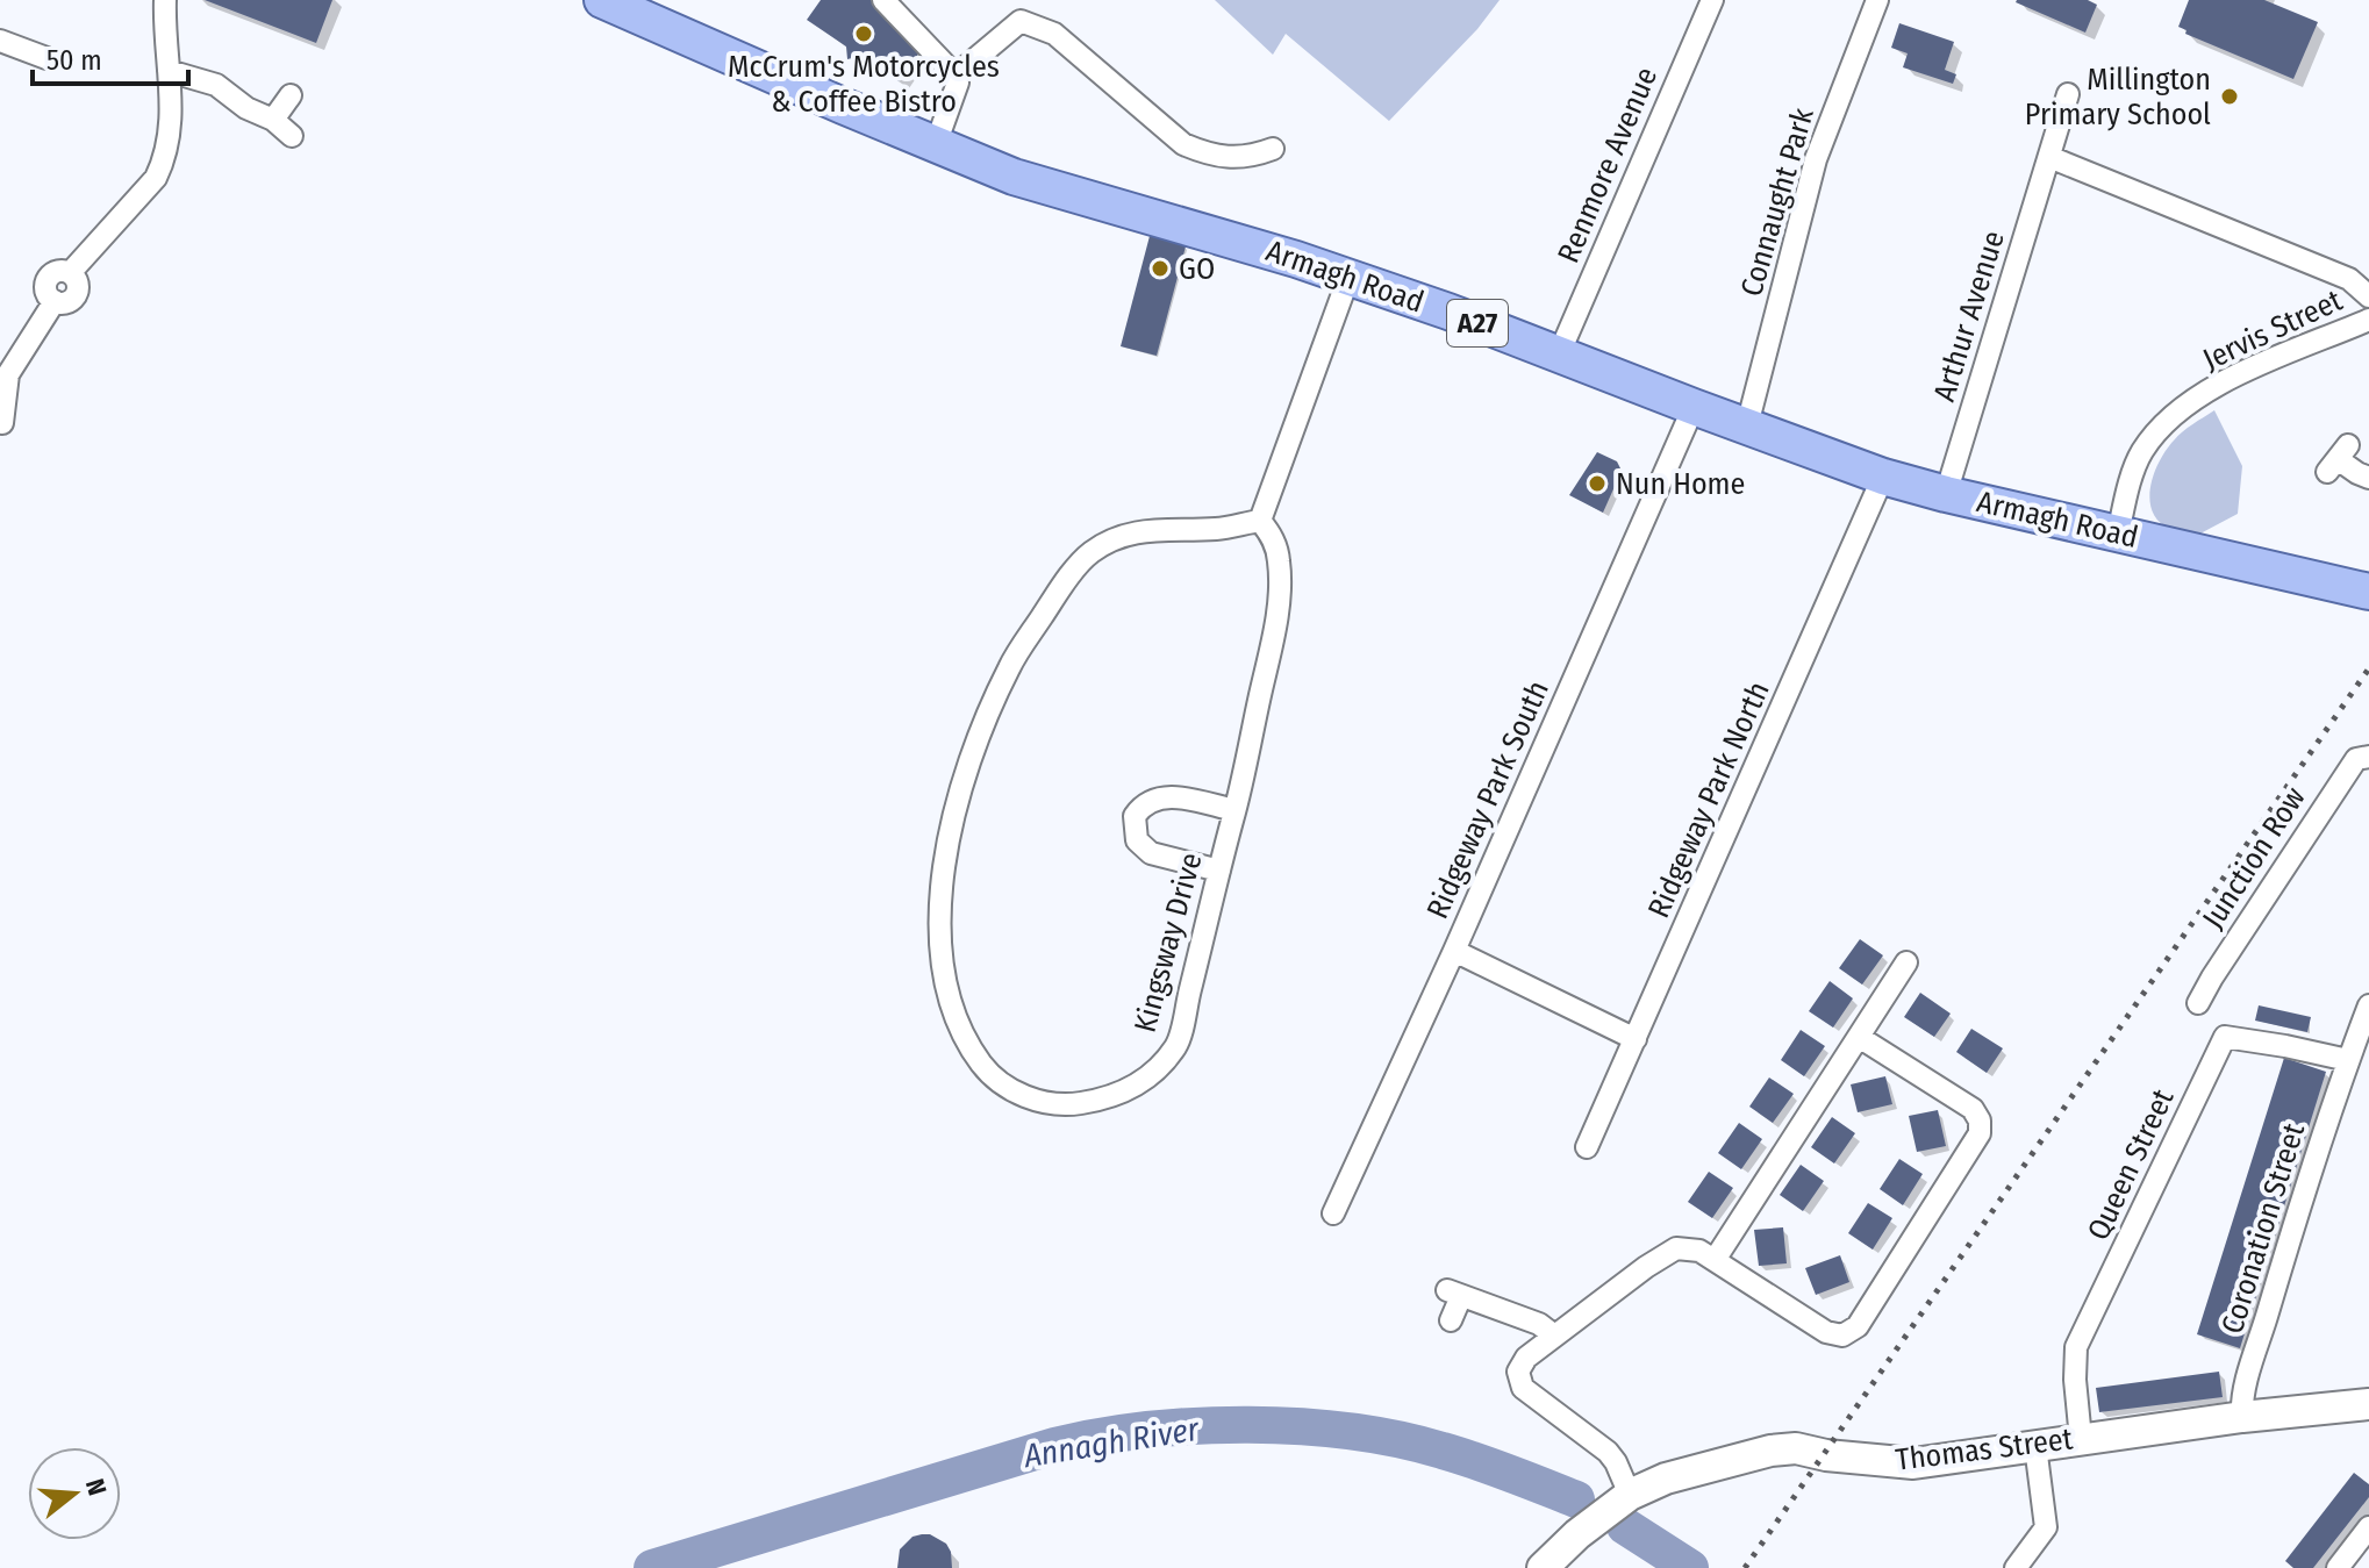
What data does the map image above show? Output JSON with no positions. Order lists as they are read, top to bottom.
{
  "streets": {
    "main road": ["Armagh Road", "A27", "Thomas Street"],
    "street": [
      "Renmore Avenue",
      "Connaught Park",
      "Arthur Avenue",
      "Jervis Street",
      "Ridgeway Park South",
      "Ridgeway Park North",
      "Junction Row",
      "Kingsway Drive",
      "Queen Street",
      "Coronation Street"
    ]
  },
  "crossings": [
    ["Renmore Avenue", "Armagh Road"],
    ["Connaught Park", "Armagh Road"],
    ["Armagh Road", "Arthur Avenue"],
    ["Armagh Road", "Jervis Street"],
    ["Armagh Road", "Ridgeway Park South"],
    ["Armagh Road", "Ridgeway Park North"],
    ["Queen Street", "Coronation Street"],
    ["Queen Street", "Thomas Street"],
    ["Coronation Street", "Thomas Street"]
  ],
  "water": ["Annagh River"],
  "places": [
    "McCrum's Motorcycles & Coffee Bistro",
    "Millington Primary School",
    "GO",
    "Nun Home"
  ],
  "scale_bar": "50 m",
  "north": "right"
}
